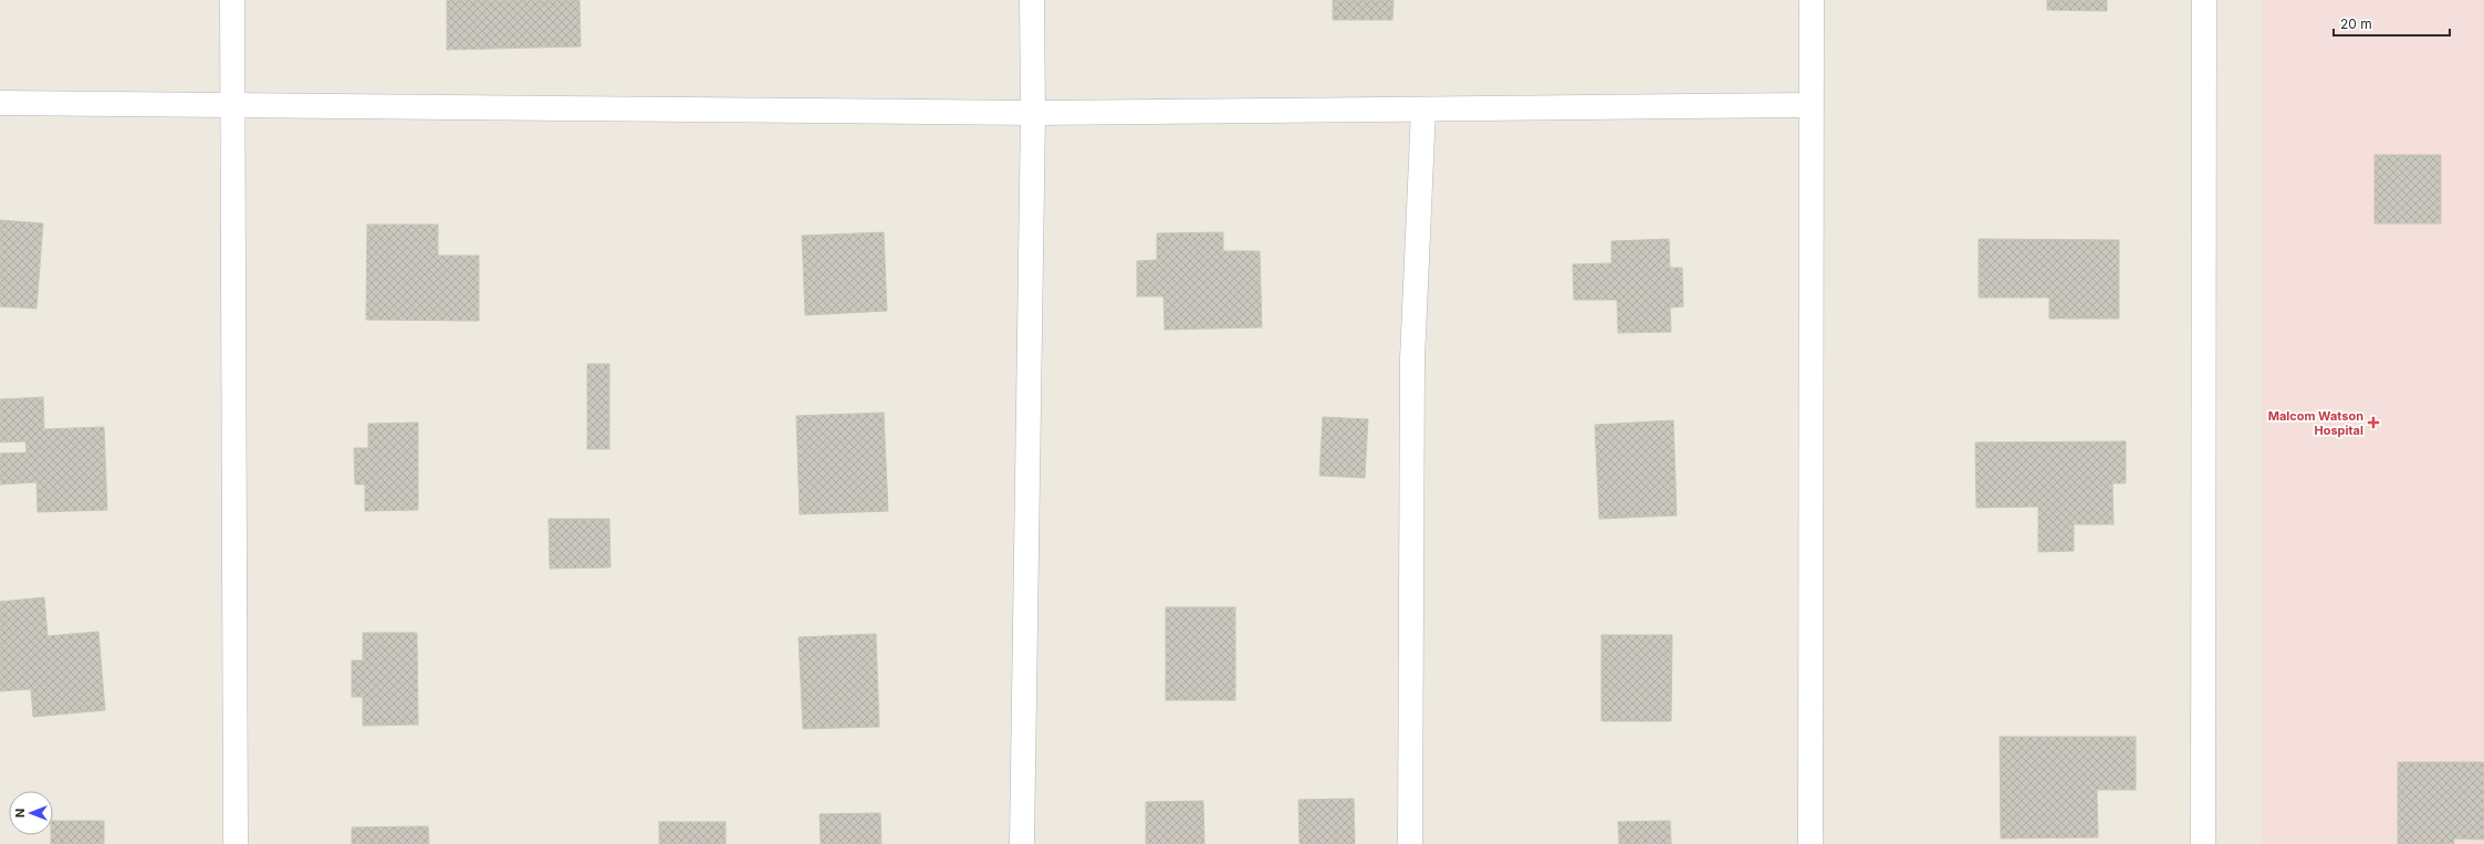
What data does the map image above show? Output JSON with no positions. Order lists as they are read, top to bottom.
{
  "places": {
    "health": ["Malcom Watson Hospital"]
  },
  "scale_bar": "20 m",
  "north": "left"
}
